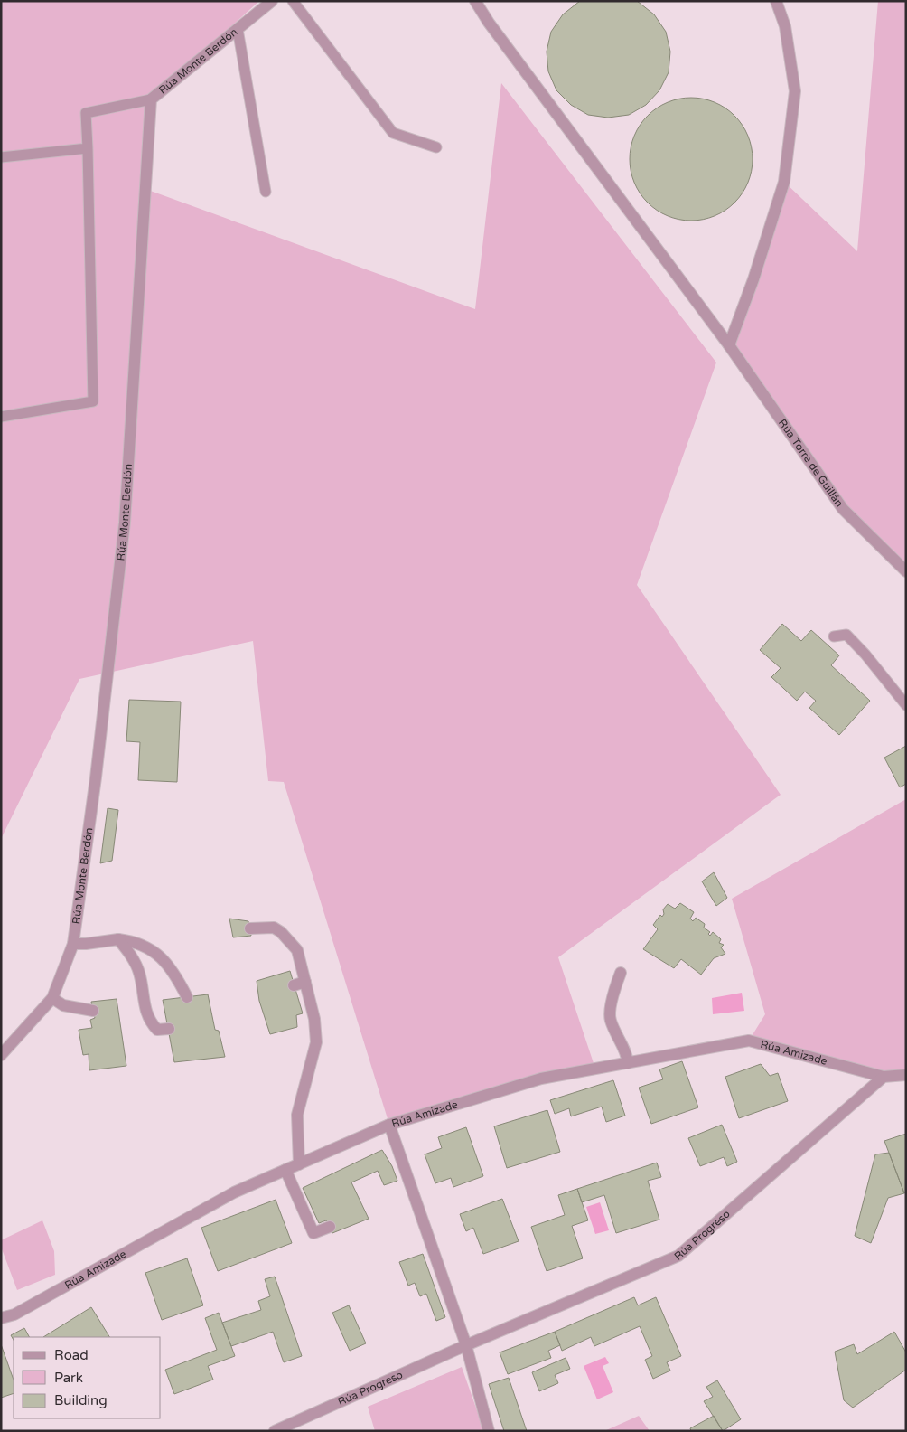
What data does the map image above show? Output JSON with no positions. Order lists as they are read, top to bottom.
{
  "streets": {
    "street": [
      "Rúa Monte Berdón",
      "Rúa Torre de Guillán",
      "Rúa Amizade",
      "Rúa Progreso"
    ]
  },
  "crossings": [
    ["Rúa Amizade", "Rúa Progreso"]
  ],
  "legend": ["Road", "Park", "Building"]
}
